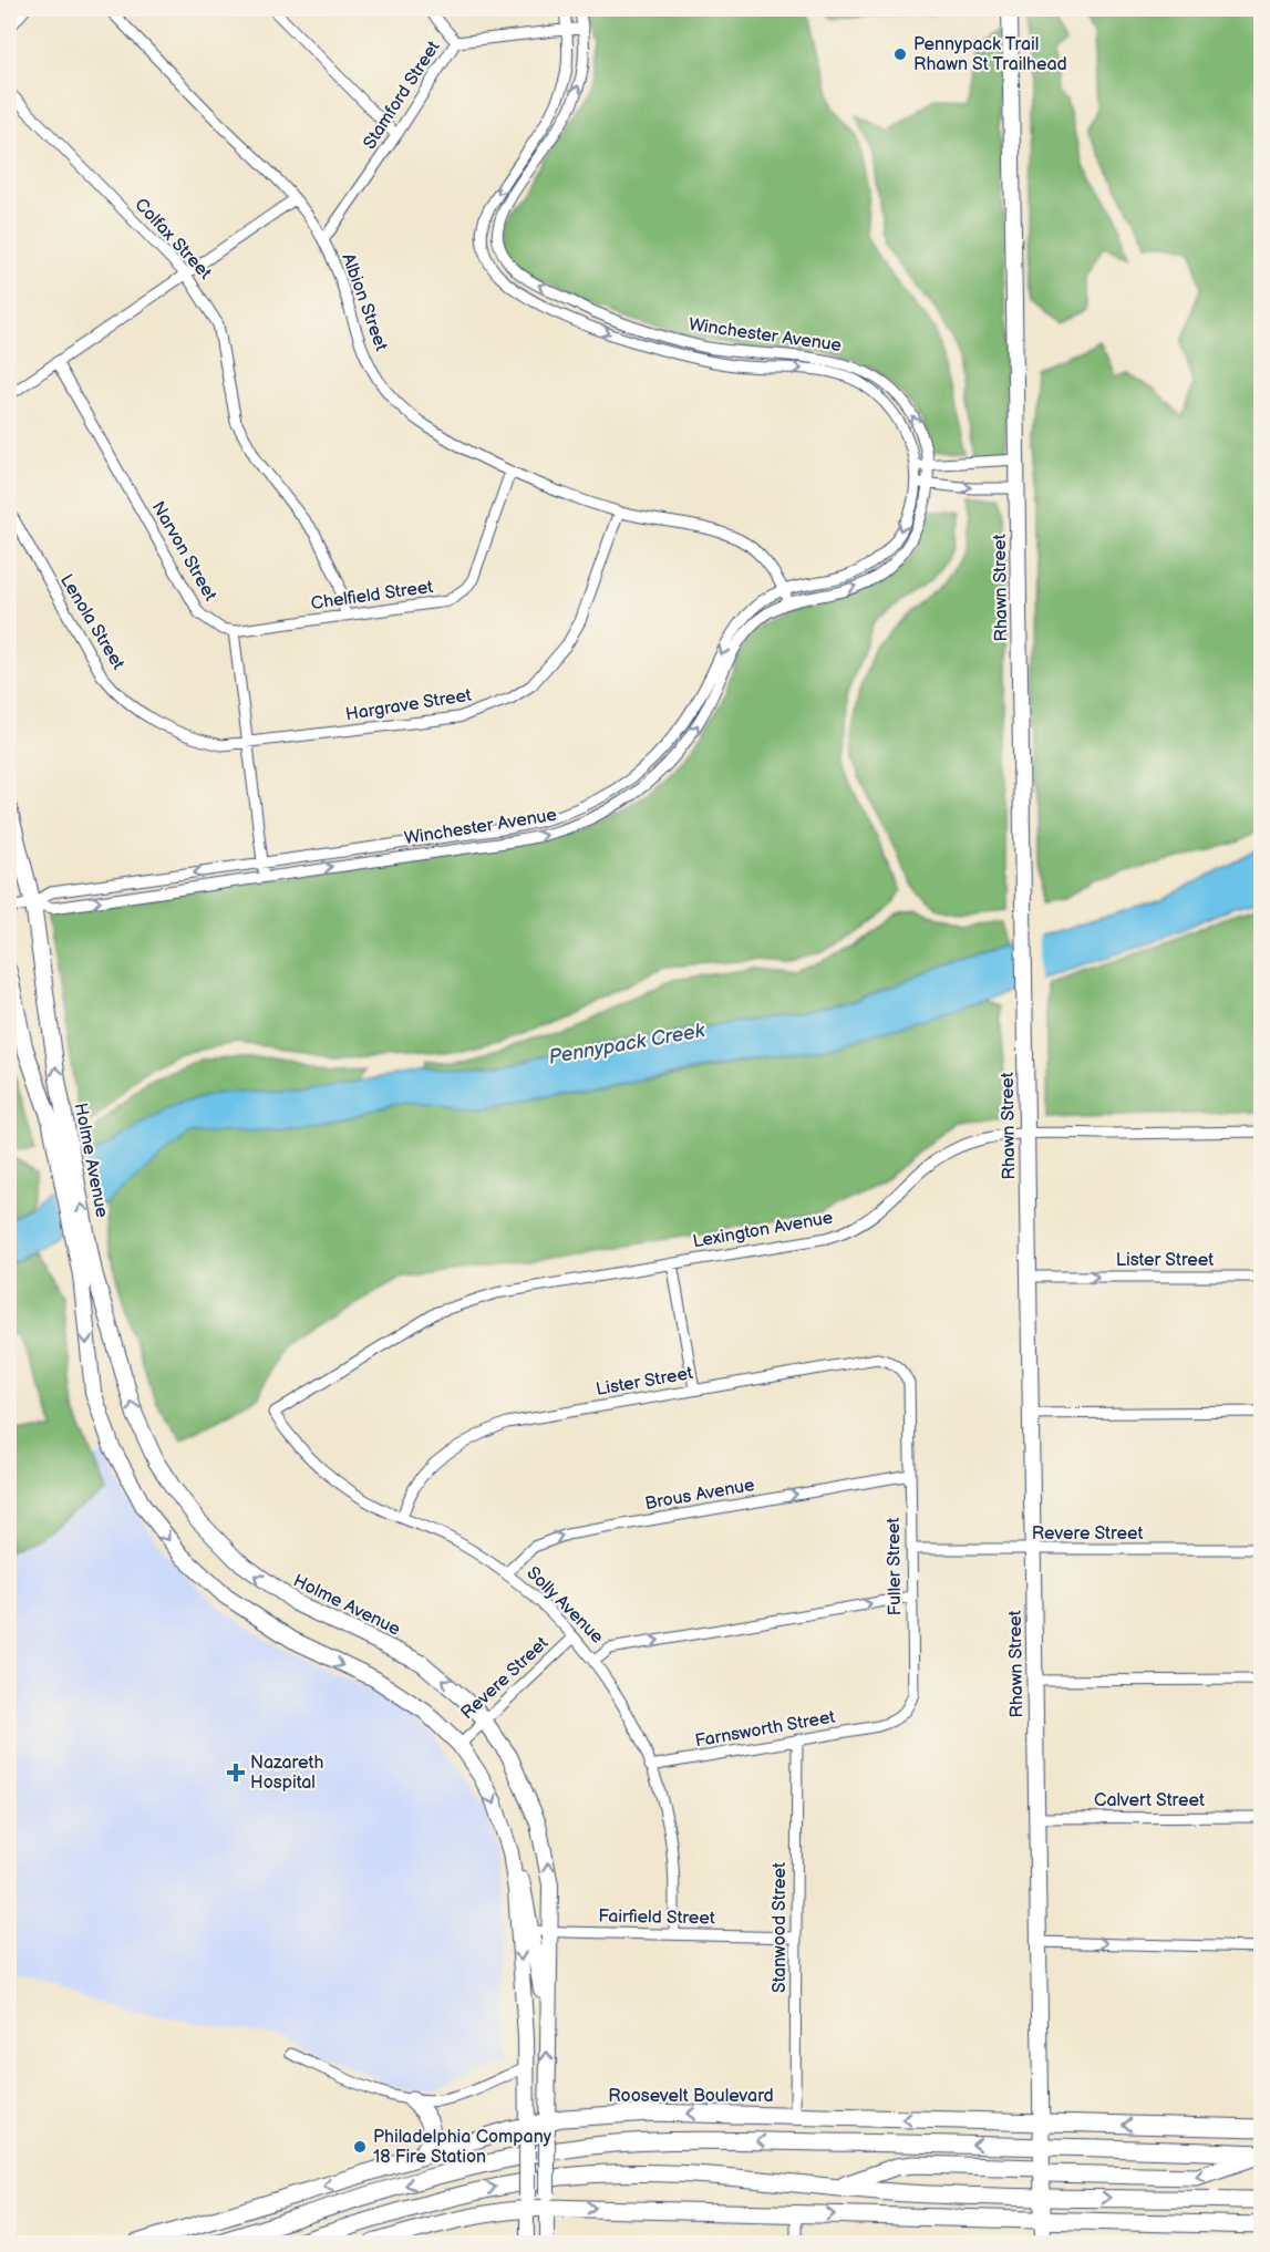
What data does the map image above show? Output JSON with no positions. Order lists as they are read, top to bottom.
{
  "streets": {
    "highway": ["Roosevelt Boulevard"],
    "main road": ["Rhawn Street", "Holme Avenue"],
    "street": [
      "Stamford Street",
      "Colfax Street",
      "Albion Street",
      "Winchester Avenue",
      "Narvon Street",
      "Chelfield Street",
      "Lenola Street",
      "Hargrave Street",
      "Lexington Avenue",
      "Lister Street",
      "Brous Avenue",
      "Revere Street",
      "Fuller Street",
      "Solly Avenue",
      "Farnsworth Street",
      "Calvert Street",
      "Fairfield Street",
      "Stanwood Street"
    ]
  },
  "crossings": [
    ["Stamford Street", "Albion Street"],
    ["Stamford Street", "Winchester Avenue"],
    ["Colfax Street", "Chelfield Street"],
    ["Albion Street", "Winchester Avenue"],
    ["Albion Street", "Chelfield Street"],
    ["Albion Street", "Hargrave Street"],
    ["Winchester Avenue", "Holme Avenue"],
    ["Narvon Street", "Chelfield Street"],
    ["Rhawn Street", "Lexington Avenue"],
    ["Rhawn Street", "Lister Street"],
    ["Rhawn Street", "Revere Street"],
    ["Rhawn Street", "Calvert Street"],
    ["Rhawn Street", "Roosevelt Boulevard"],
    ["Lenola Street", "Hargrave Street"],
    ["Holme Avenue", "Revere Street"],
    ["Holme Avenue", "Fairfield Street"],
    ["Holme Avenue", "Roosevelt Boulevard"],
    ["Lexington Avenue", "Solly Avenue"],
    ["Lister Street", "Fuller Street"],
    ["Lister Street", "Solly Avenue"],
    ["Brous Avenue", "Fuller Street"],
    ["Brous Avenue", "Solly Avenue"],
    ["Revere Street", "Fuller Street"],
    ["Revere Street", "Solly Avenue"],
    ["Fuller Street", "Farnsworth Street"],
    ["Solly Avenue", "Farnsworth Street"],
    ["Solly Avenue", "Fairfield Street"],
    ["Farnsworth Street", "Stanwood Street"],
    ["Fairfield Street", "Stanwood Street"],
    ["Stanwood Street", "Roosevelt Boulevard"]
  ],
  "one_way": ["Brous Avenue"],
  "water": ["Pennypack Creek"],
  "places": {
    "other": ["Pennypack Trail Rhawn St Trailhead", "Philadelphia Company 18 Fire Station"],
    "health": ["Nazareth Hospital"]
  }
}
